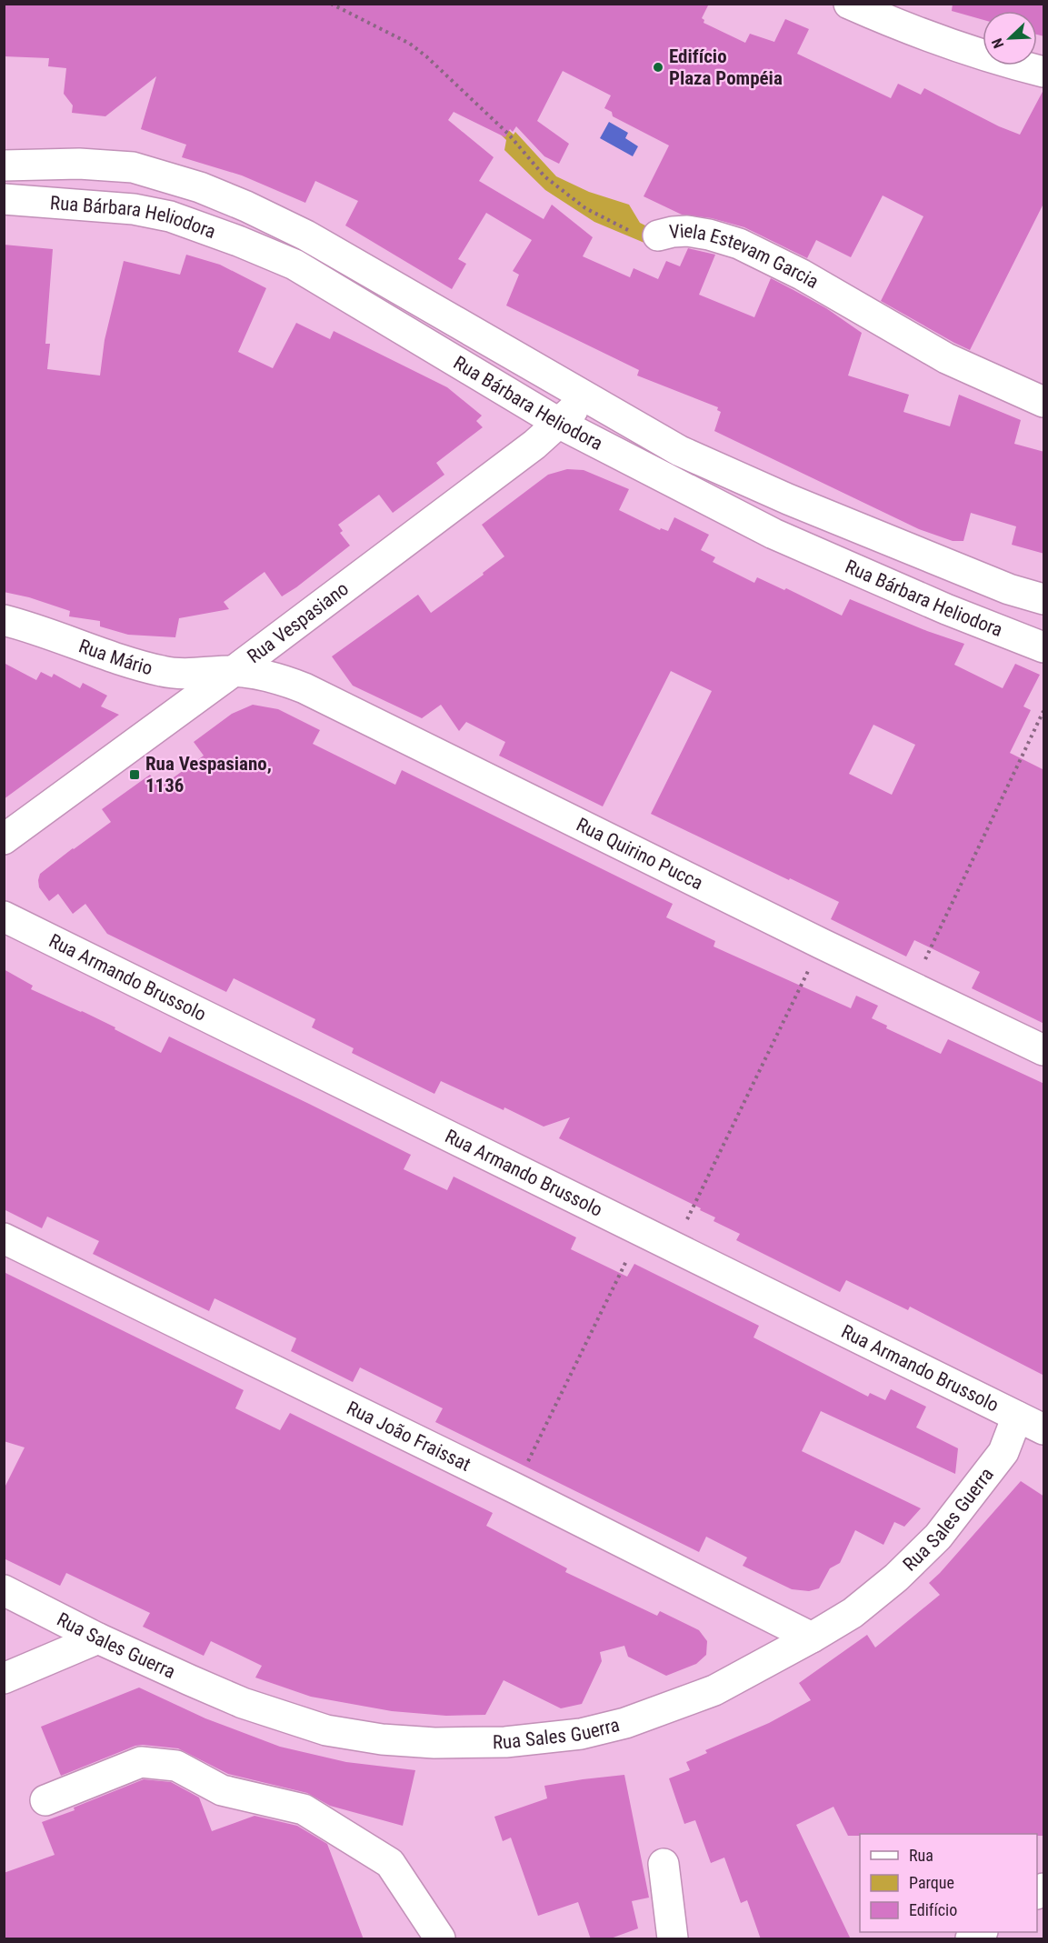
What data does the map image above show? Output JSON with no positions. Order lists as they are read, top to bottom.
{
  "streets": {
    "street": [
      "Rua Bárbara Heliodora",
      "Viela Estevam Garcia",
      "Rua Vespasiano",
      "Rua Mário",
      "Rua Quirino Pucca",
      "Rua Armando Brussolo",
      "Rua João Fraissat",
      "Rua Sales Guerra"
    ]
  },
  "crossings": [
    ["Rua Bárbara Heliodora", "Rua Vespasiano"],
    ["Rua Vespasiano", "Rua Mário"],
    ["Rua Vespasiano", "Rua Quirino Pucca"],
    ["Rua Mário", "Rua Quirino Pucca"],
    ["Rua Armando Brussolo", "Rua Sales Guerra"],
    ["Rua João Fraissat", "Rua Sales Guerra"]
  ],
  "places": {
    "other": ["Edifício Plaza Pompéia"],
    "transit": ["Rua Vespasiano, 1136"]
  },
  "legend": ["Rua", "Parque", "Edifício"],
  "north": "bottom left"
}
